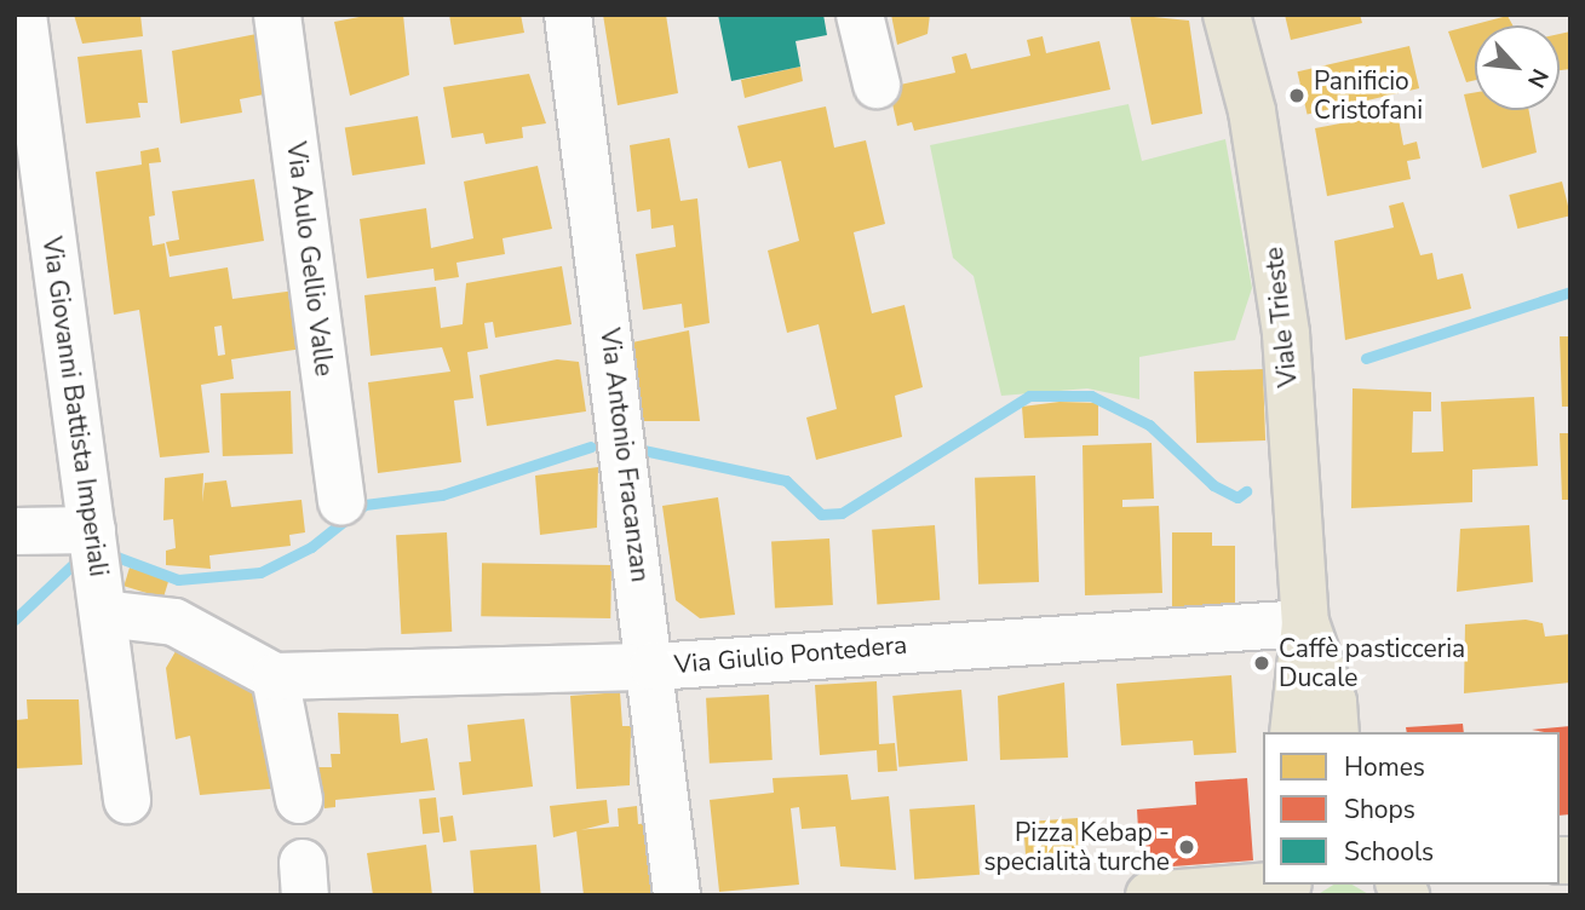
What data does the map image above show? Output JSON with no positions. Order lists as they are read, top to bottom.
{
  "streets": {
    "main road": ["Viale Trieste"],
    "street": [
      "Via Aulo Gellio Valle",
      "Via Giovanni Battista Imperiali",
      "Via Antonio Fracanzan",
      "Via Giulio Pontedera"
    ]
  },
  "crossings": [
    ["Viale Trieste", "Via Giulio Pontedera"],
    ["Via Giovanni Battista Imperiali", "Via Giulio Pontedera"],
    ["Via Antonio Fracanzan", "Via Giulio Pontedera"]
  ],
  "places": ["Panificio Cristofani", "Caffè pasticceria Ducale", "Pizza Kebap - specialità turche"],
  "legend": ["Homes", "Shops", "Schools"],
  "north": "bottom right"
}
